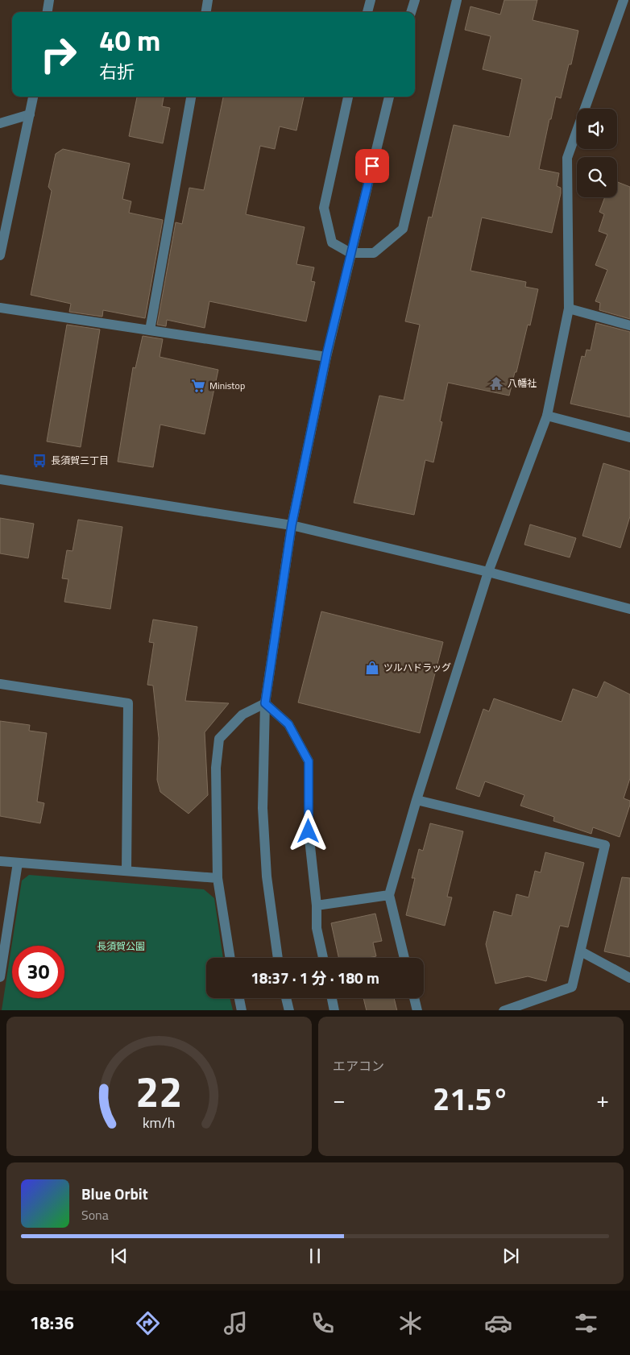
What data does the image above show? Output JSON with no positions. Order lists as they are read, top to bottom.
{
  "parks": ["長須賀公園"],
  "places": {
    "temple": ["八幡社"],
    "supermarket": ["Ministop"],
    "bus stop": ["長須賀三丁目"],
    "shop": ["ツルハドラッグ"]
  },
  "page": {
    "turn": ["40 m", "右折"],
    "limit": "30",
    "trip": "18:37 · 1 分 · 180 m",
    "tile": "エアコン",
    "heat": ["−", "21.5°", "+"],
    "song": ["Blue Orbit", "Sona"],
    "tabs": "18:36",
    "gauge": ["22", "km/h"]
  }
}
